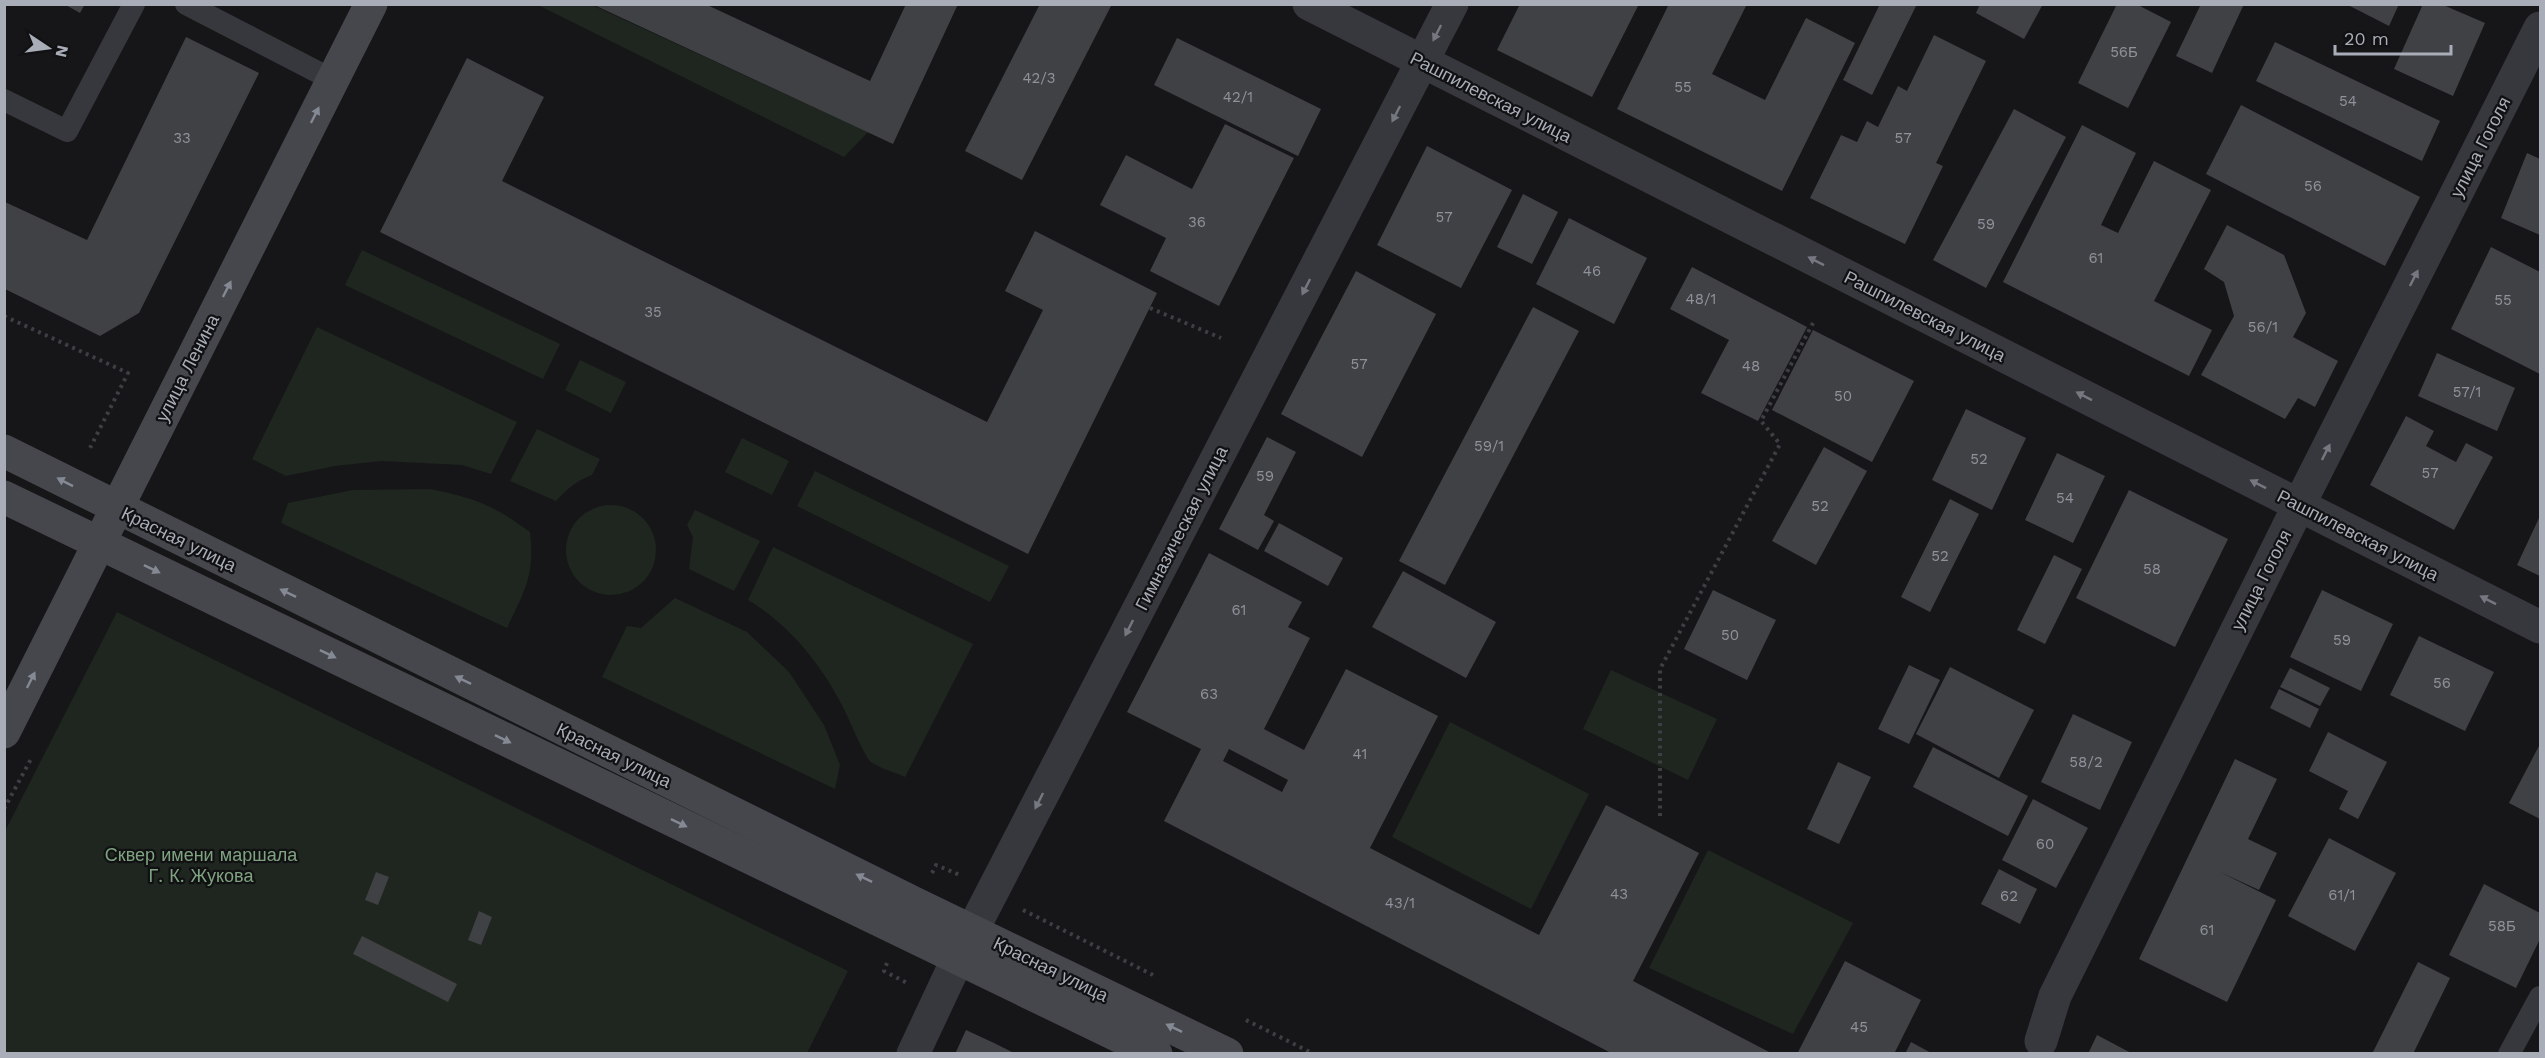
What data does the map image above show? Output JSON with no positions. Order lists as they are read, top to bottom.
{
  "streets": {
    "main road": ["улица Ленина", "Красная улица"],
    "street": ["Рашпилевская улица", "улица Гоголя", "Гимназическая улица"]
  },
  "crossings": [
    ["Рашпилевская улица", "улица Гоголя"],
    ["Рашпилевская улица", "Гимназическая улица"],
    ["улица Ленина", "Красная улица"],
    ["Гимназическая улица", "Красная улица"]
  ],
  "one_way": [
    "Рашпилевская улица",
    "улица Гоголя",
    "улица Ленина",
    "Гимназическая улица"
  ],
  "parks": ["Сквер имени маршала Г. К. Жукова"],
  "house_numbers": [
    "56Б",
    "42/3",
    "55",
    "42/1",
    "54",
    "33",
    "57",
    "56",
    "57",
    "36",
    "59",
    "61",
    "46",
    "48/1",
    "55",
    "35",
    "56/1",
    "57",
    "48",
    "57/1",
    "50",
    "59/1",
    "52",
    "57",
    "59",
    "54",
    "52",
    "52",
    "58",
    "61",
    "50",
    "59",
    "56",
    "63",
    "41",
    "58/2",
    "60",
    "43",
    "61/1",
    "62",
    "43/1",
    "58Б",
    "61",
    "45"
  ],
  "scale_bar": "20 m",
  "north": "right"
}
